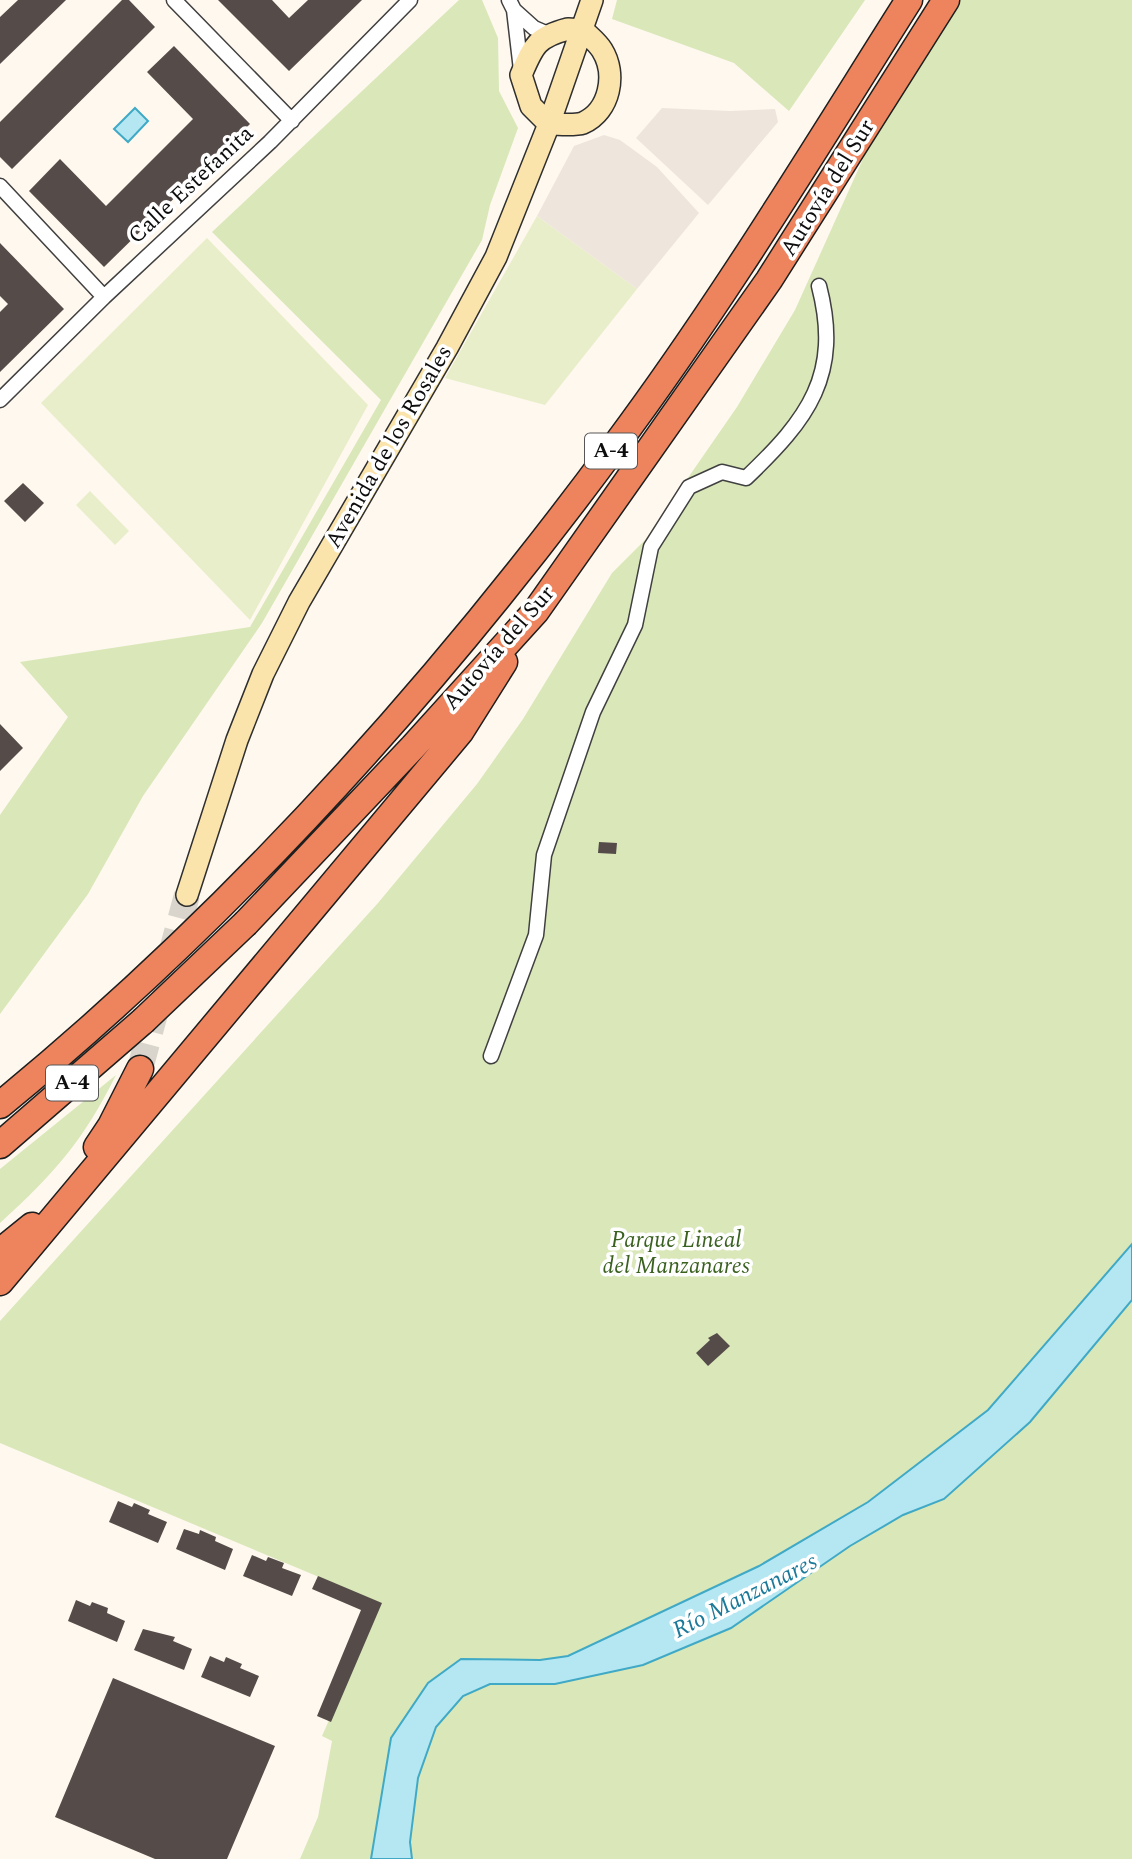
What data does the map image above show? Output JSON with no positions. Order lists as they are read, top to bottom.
{
  "streets": {
    "highway": ["Autovía del Sur", "A-4"],
    "street": ["Calle Estefanita", "Avenida de los Rosales"]
  },
  "water": ["Río Manzanares"],
  "parks": ["Parque Lineal del Manzanares"]
}
